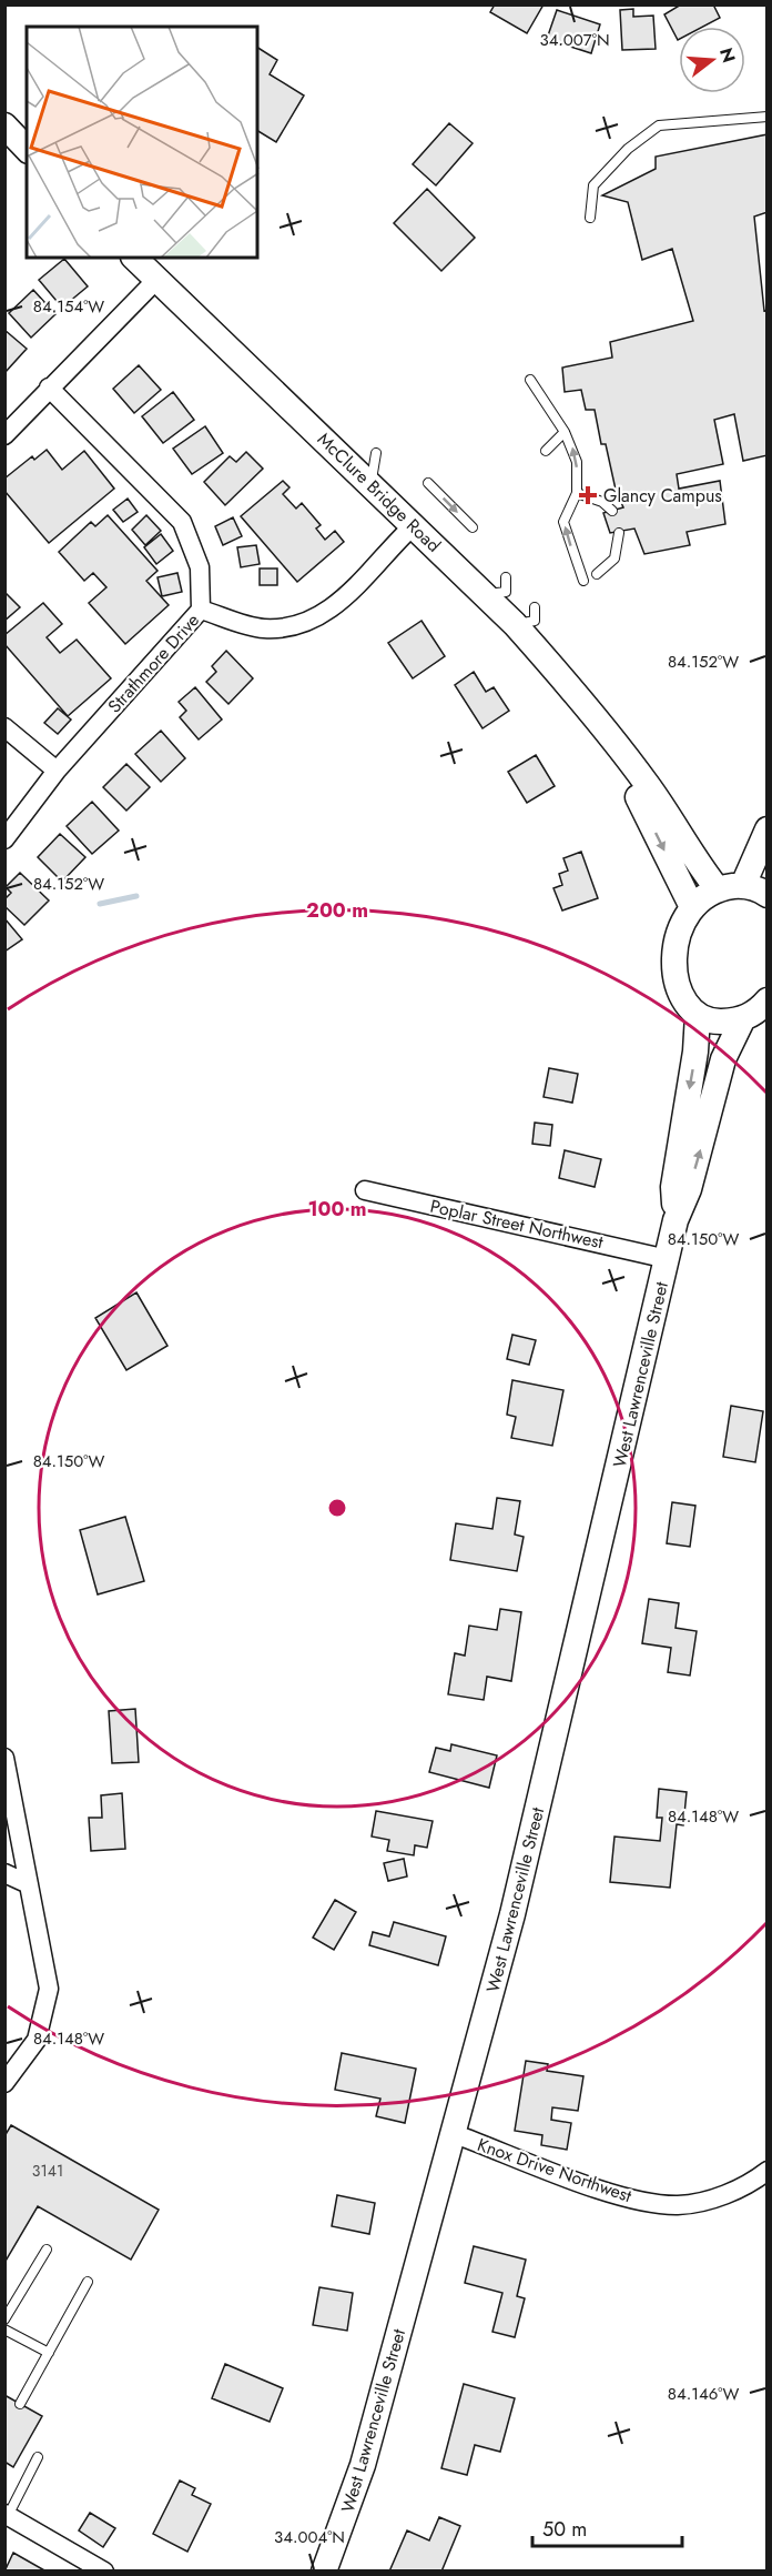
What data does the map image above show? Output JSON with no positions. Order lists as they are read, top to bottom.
{
  "streets": {
    "street": [
      "McClure Bridge Road",
      "Strathmore Drive",
      "Poplar Street Northwest",
      "West Lawrenceville Street",
      "Knox Drive Northwest"
    ]
  },
  "crossings": [
    ["Poplar Street Northwest", "West Lawrenceville Street"],
    ["West Lawrenceville Street", "Knox Drive Northwest"]
  ],
  "places": {
    "health": ["Glancy Campus"]
  },
  "house_numbers": ["3141"],
  "scale_bar": "50 m",
  "north": "right",
  "coordinates": [
    "34.007°N",
    "84.154°W",
    "84.152°W",
    "84.150°W",
    "84.148°W",
    "84.146°W",
    "34.004°N"
  ],
  "rings": ["200 m", "100 m"]
}
